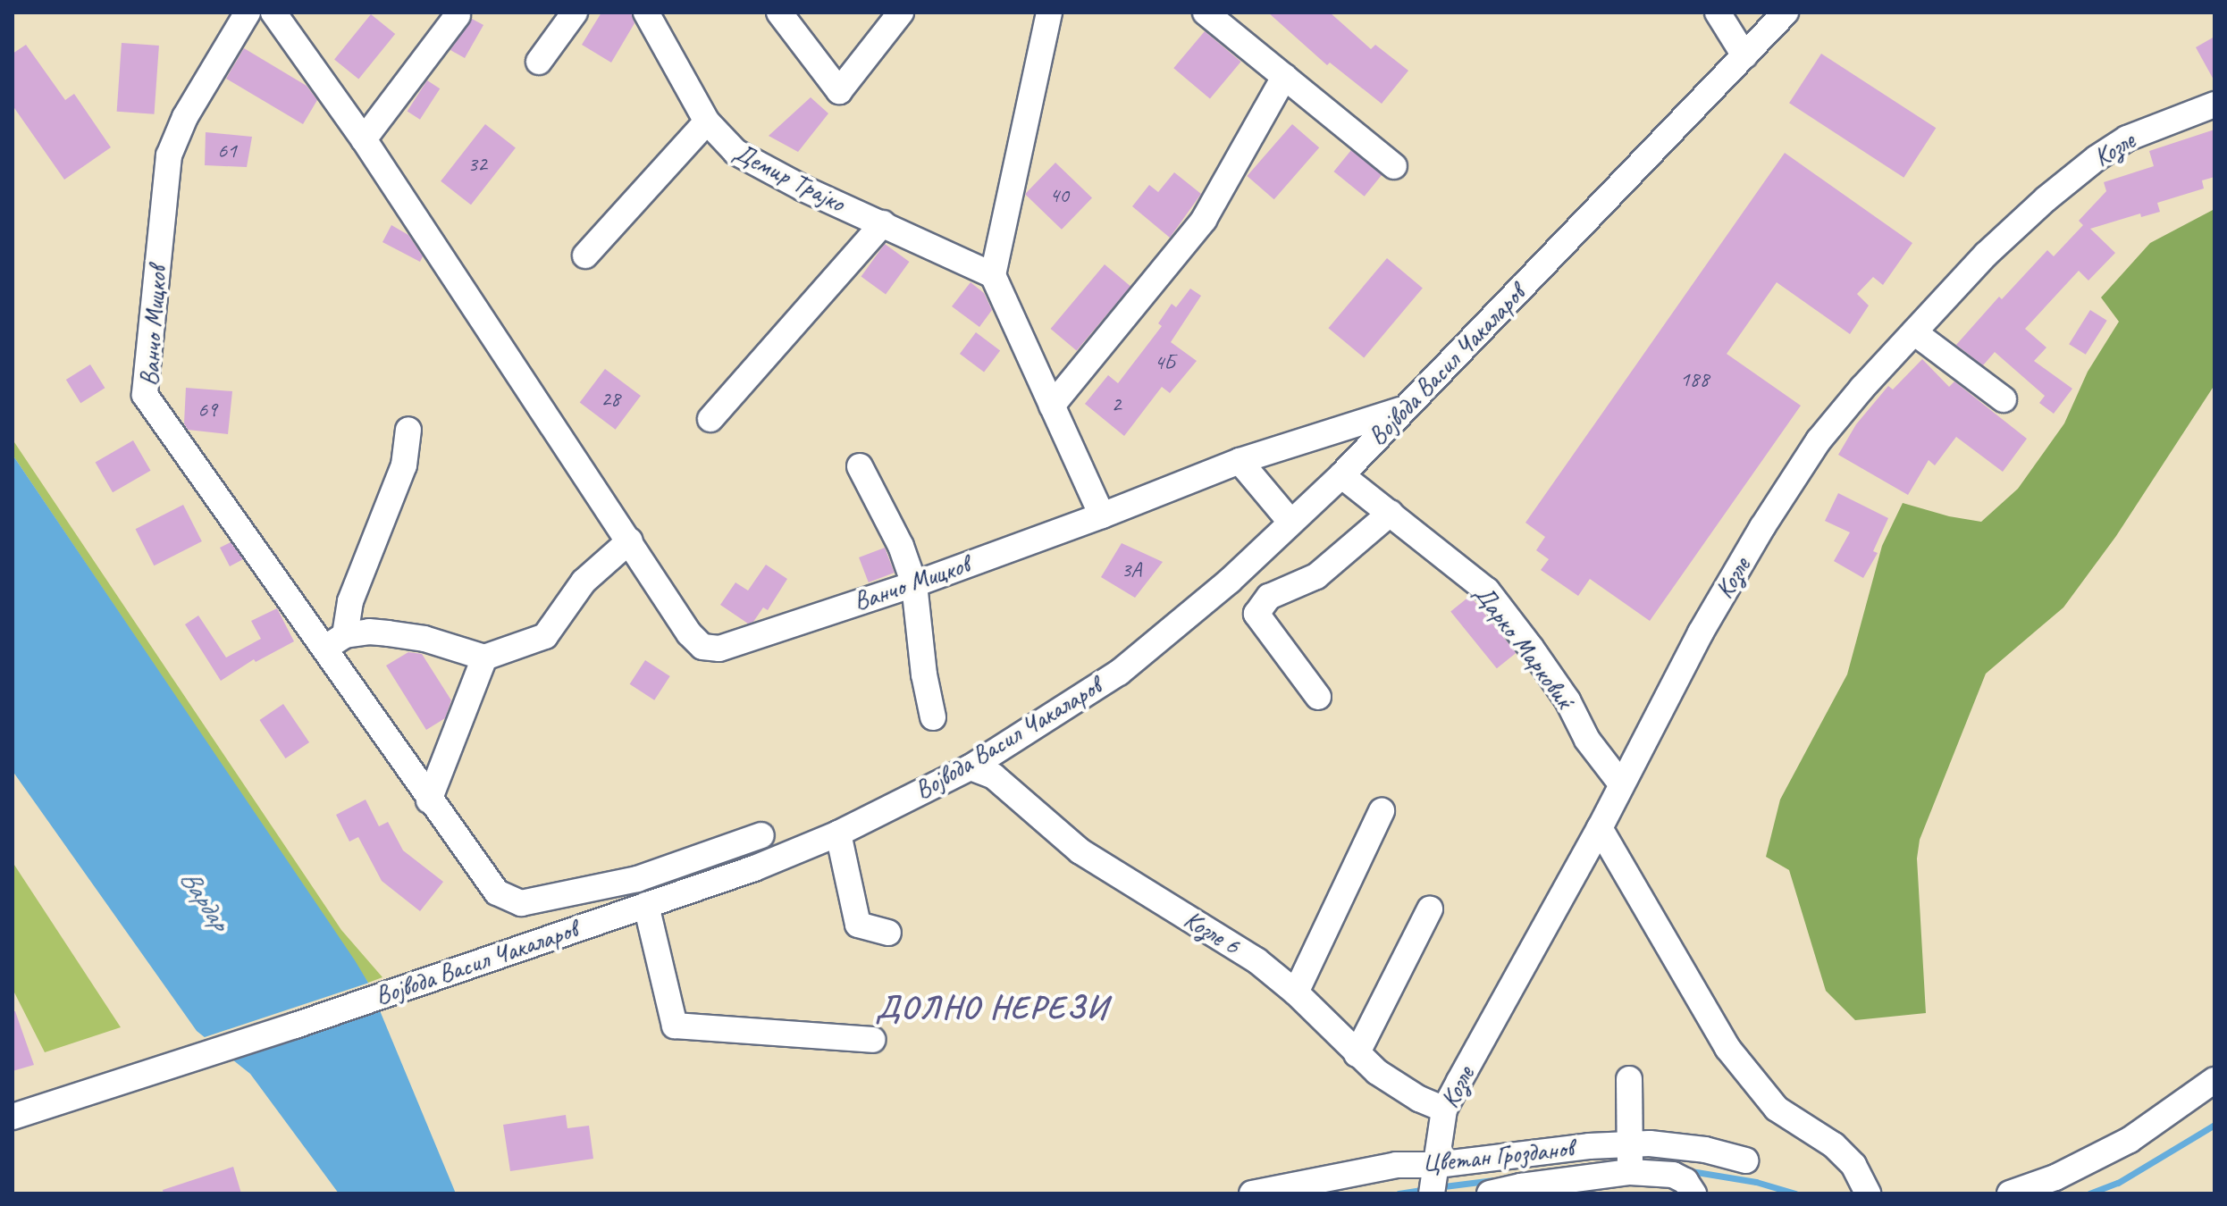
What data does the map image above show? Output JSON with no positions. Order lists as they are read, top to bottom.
{
  "streets": {
    "street": [
      "Козле",
      "Демир Трајко",
      "Ванчо Мицков",
      "Војвода Васил Чакаларов",
      "Дарко Марковиќ",
      "Козле 6",
      "Цветан Грозданов"
    ]
  },
  "crossings": [
    ["Козле", "Дарко Марковиќ"],
    ["Козле", "Козле 6"],
    ["Козле", "Цветан Грозданов"],
    ["Ванчо Мицков", "Војвода Васил Чакаларов"],
    ["Војвода Васил Чакаларов", "Дарко Марковиќ"],
    ["Војвода Васил Чакаларов", "Козле 6"]
  ],
  "districts": ["ДОЛНО НЕРЕЗИ"],
  "water": ["Вардар"],
  "house_numbers": [
    "61",
    "32",
    "40",
    "4Б",
    "188",
    "28",
    "2",
    "69",
    "3A"
  ]
}
